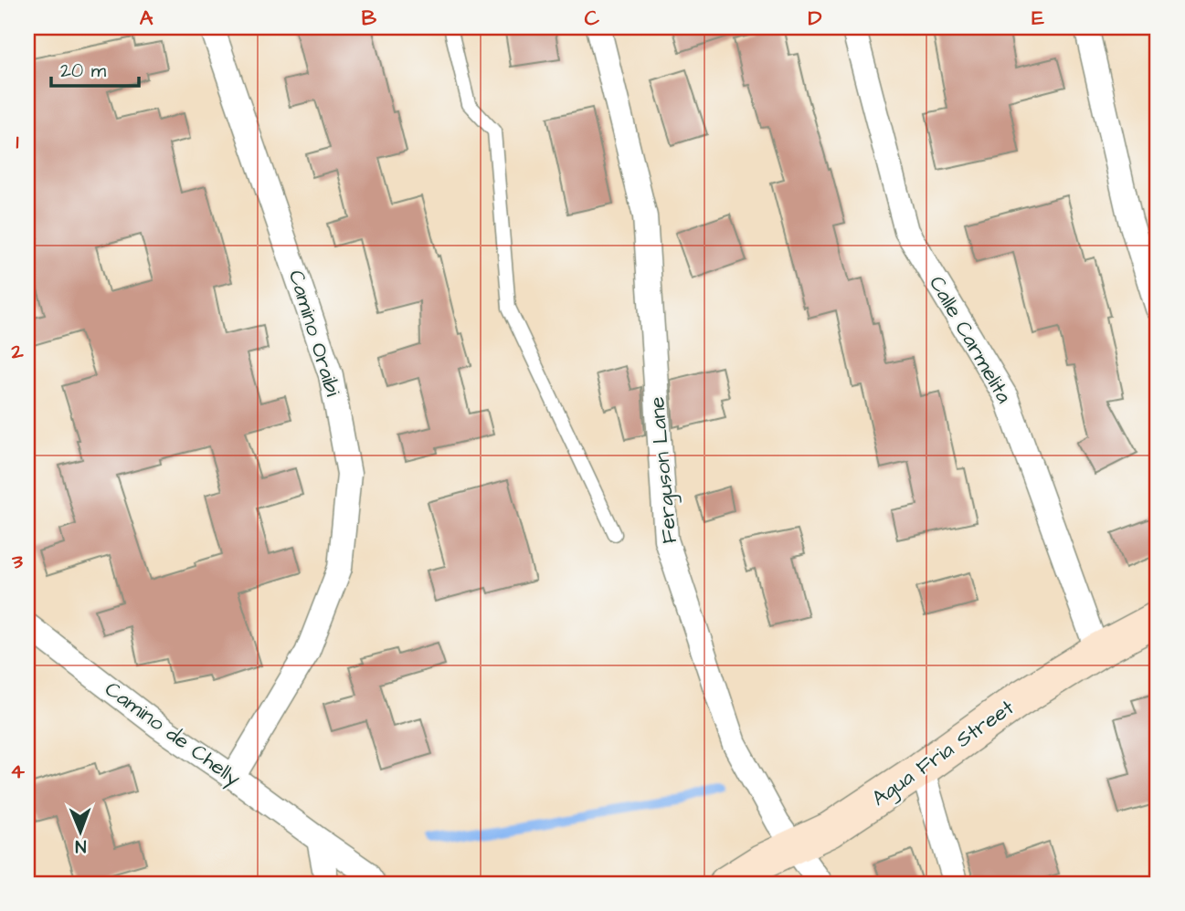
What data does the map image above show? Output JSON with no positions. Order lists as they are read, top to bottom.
{
  "streets": {
    "street": [
      "Camino Oraibi",
      "Calle Carmelita",
      "Ferguson Lane",
      "Camino de Chelly",
      "Agua Fria Street"
    ]
  },
  "crossings": [
    ["Camino Oraibi", "Camino de Chelly"],
    ["Calle Carmelita", "Agua Fria Street"],
    ["Ferguson Lane", "Agua Fria Street"]
  ],
  "scale_bar": "20 m",
  "north": "bottom",
  "grid": {
    "columns": [
      "A",
      "B",
      "C",
      "D",
      "E"
    ],
    "rows": [
      "1",
      "2",
      "3",
      "4"
    ]
  }
}
